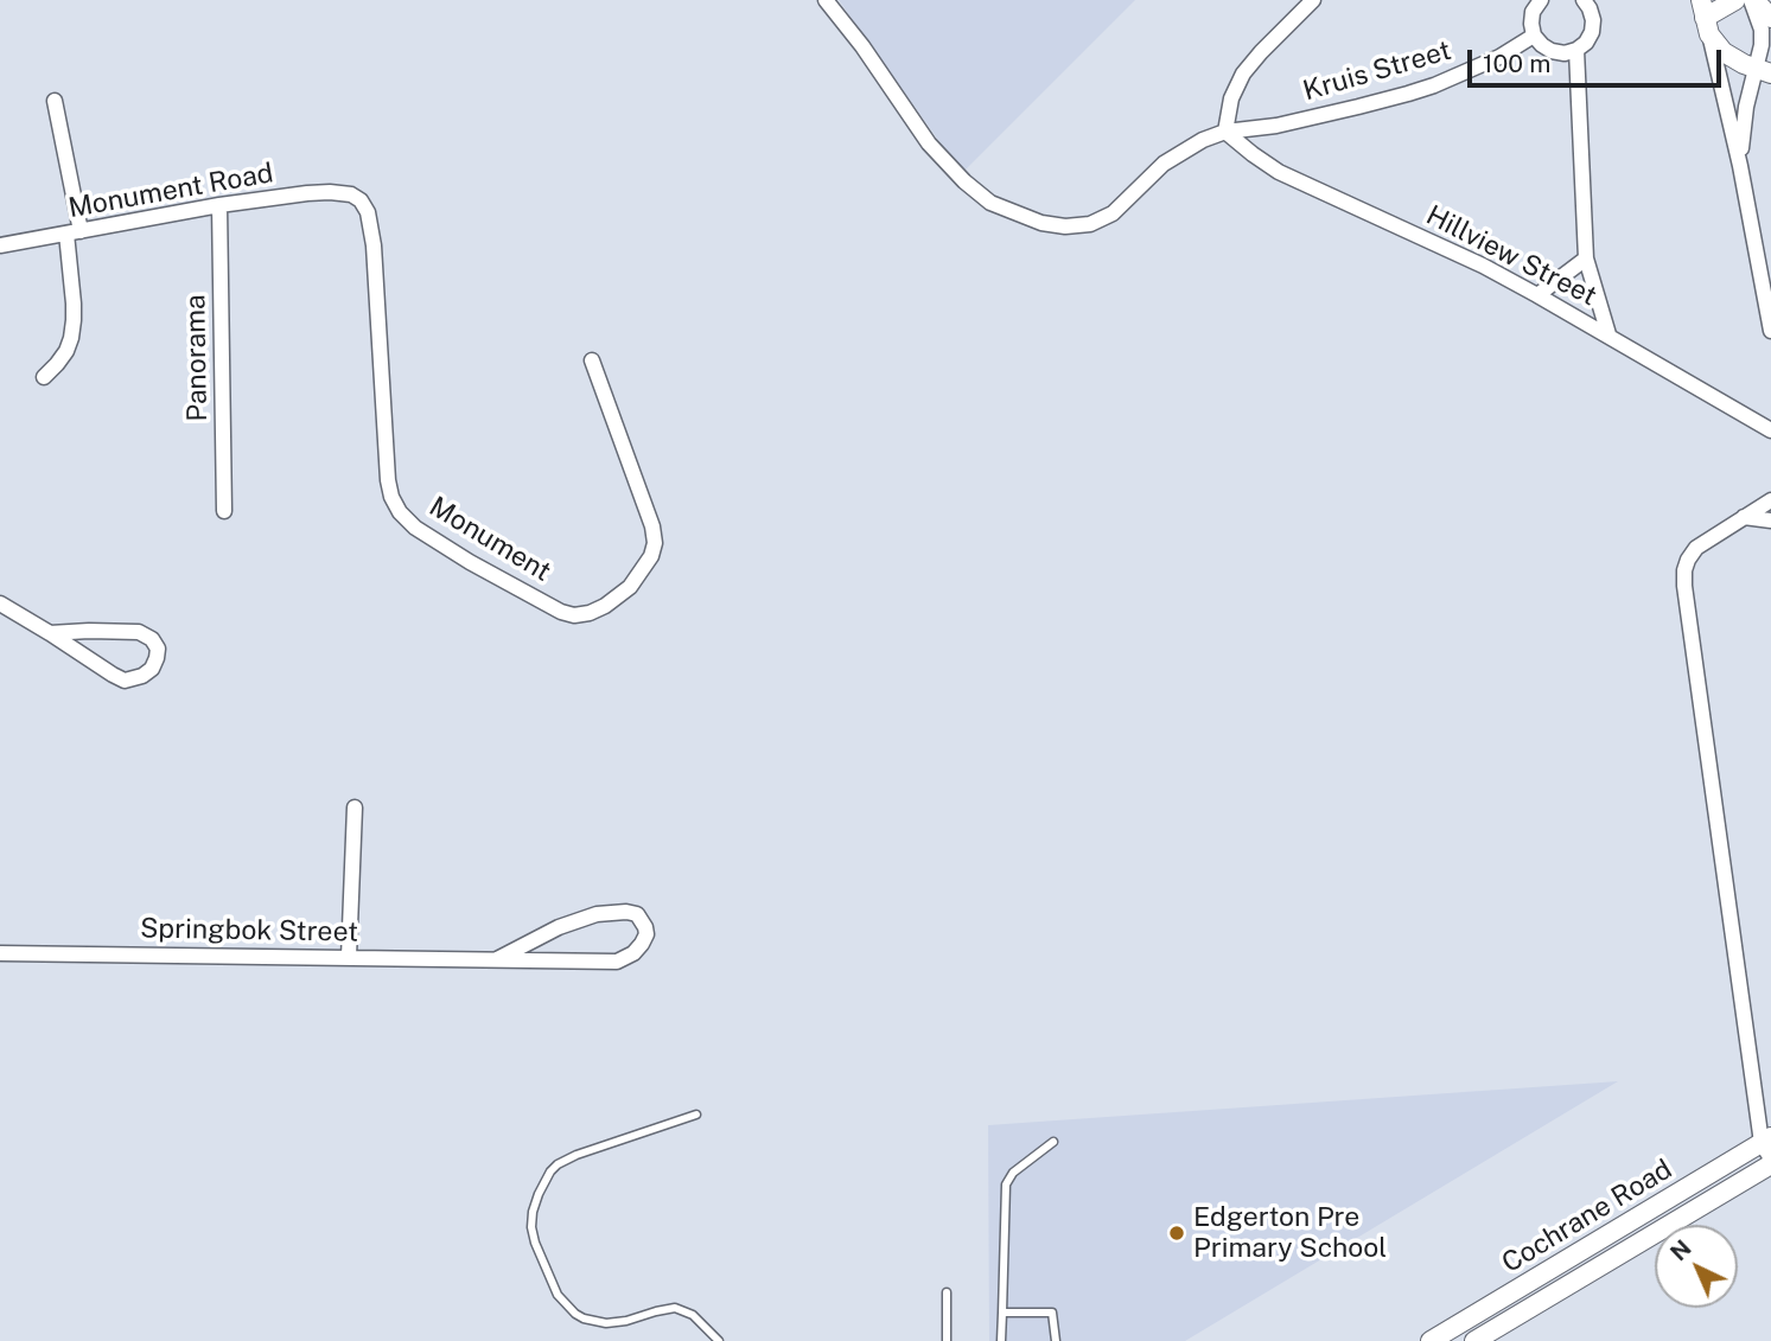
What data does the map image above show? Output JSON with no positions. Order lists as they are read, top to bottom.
{
  "streets": {
    "street": [
      "Kruis Street",
      "Monument Road",
      "Hillview Street",
      "Panorama",
      "Monument",
      "Springbok Street",
      "Cochrane Road"
    ]
  },
  "crossings": [
    ["Kruis Street", "Hillview Street"],
    ["Monument Road", "Panorama"],
    ["Monument Road", "Monument"]
  ],
  "places": ["Edgerton Pre Primary School"],
  "scale_bar": "100 m",
  "north": "top left"
}
